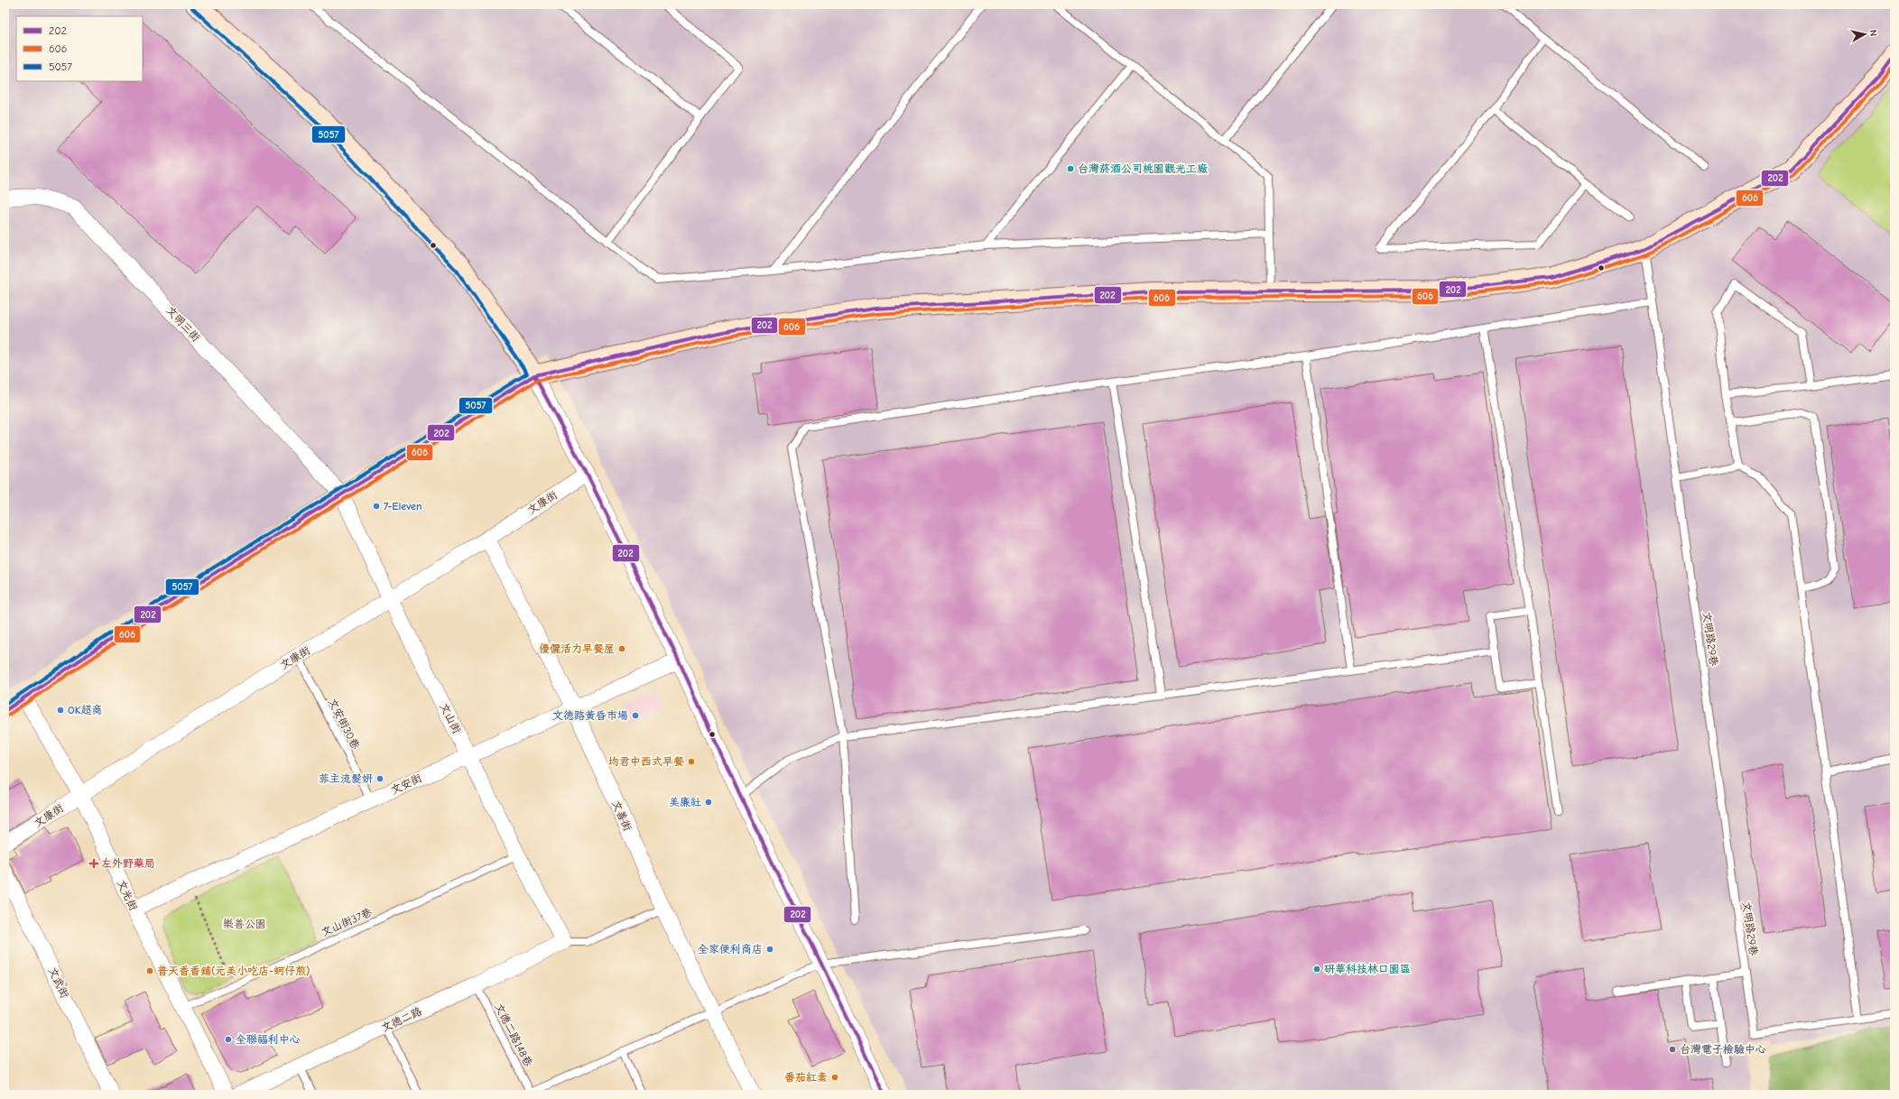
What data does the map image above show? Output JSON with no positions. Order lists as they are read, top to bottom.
{
  "streets": {
    "street": [
      "文明三街",
      "文康街",
      "文山街",
      "文安街",
      "文善街",
      "文光街",
      "文武街",
      "文德二路"
    ],
    "lane": [
      "文明路29巷",
      "文安街30巷",
      "文山街37巷",
      "文德二路148巷"
    ]
  },
  "crossings": [
    ["文明三街", "文山街"],
    ["文康街", "文山街"],
    ["文康街", "文安街30巷"],
    ["文康街", "文善街"],
    ["文康街", "文光街"],
    ["文山街", "文安街"],
    ["文山街", "文山街37巷"],
    ["文山街", "文德二路"],
    ["文安街30巷", "文安街"],
    ["文安街", "文善街"],
    ["文安街", "文光街"],
    ["文光街", "文山街37巷"],
    ["文德二路", "文德二路148巷"]
  ],
  "parks": ["樂善公園"],
  "places": {
    "other": [
      "台灣菸酒公司桃園觀光工廠",
      "7-Eleven",
      "優儷活力早餐屋",
      "OK超商",
      "文德路黃昏市場",
      "均君中西式早餐",
      "菲主流髮妍",
      "美廉社",
      "全家便利商店",
      "研華科技林口園區",
      "普天香香鋪(元美小吃店-蚵仔煎)",
      "全聯福利中心",
      "台灣電子檢驗中心",
      "番茄紅素"
    ],
    "health": ["左外野藥局"]
  },
  "lines": ["transit line 5057", "transit line 202", "transit line 606"],
  "legend": ["202", "606", "5057"],
  "north": "right"
}
